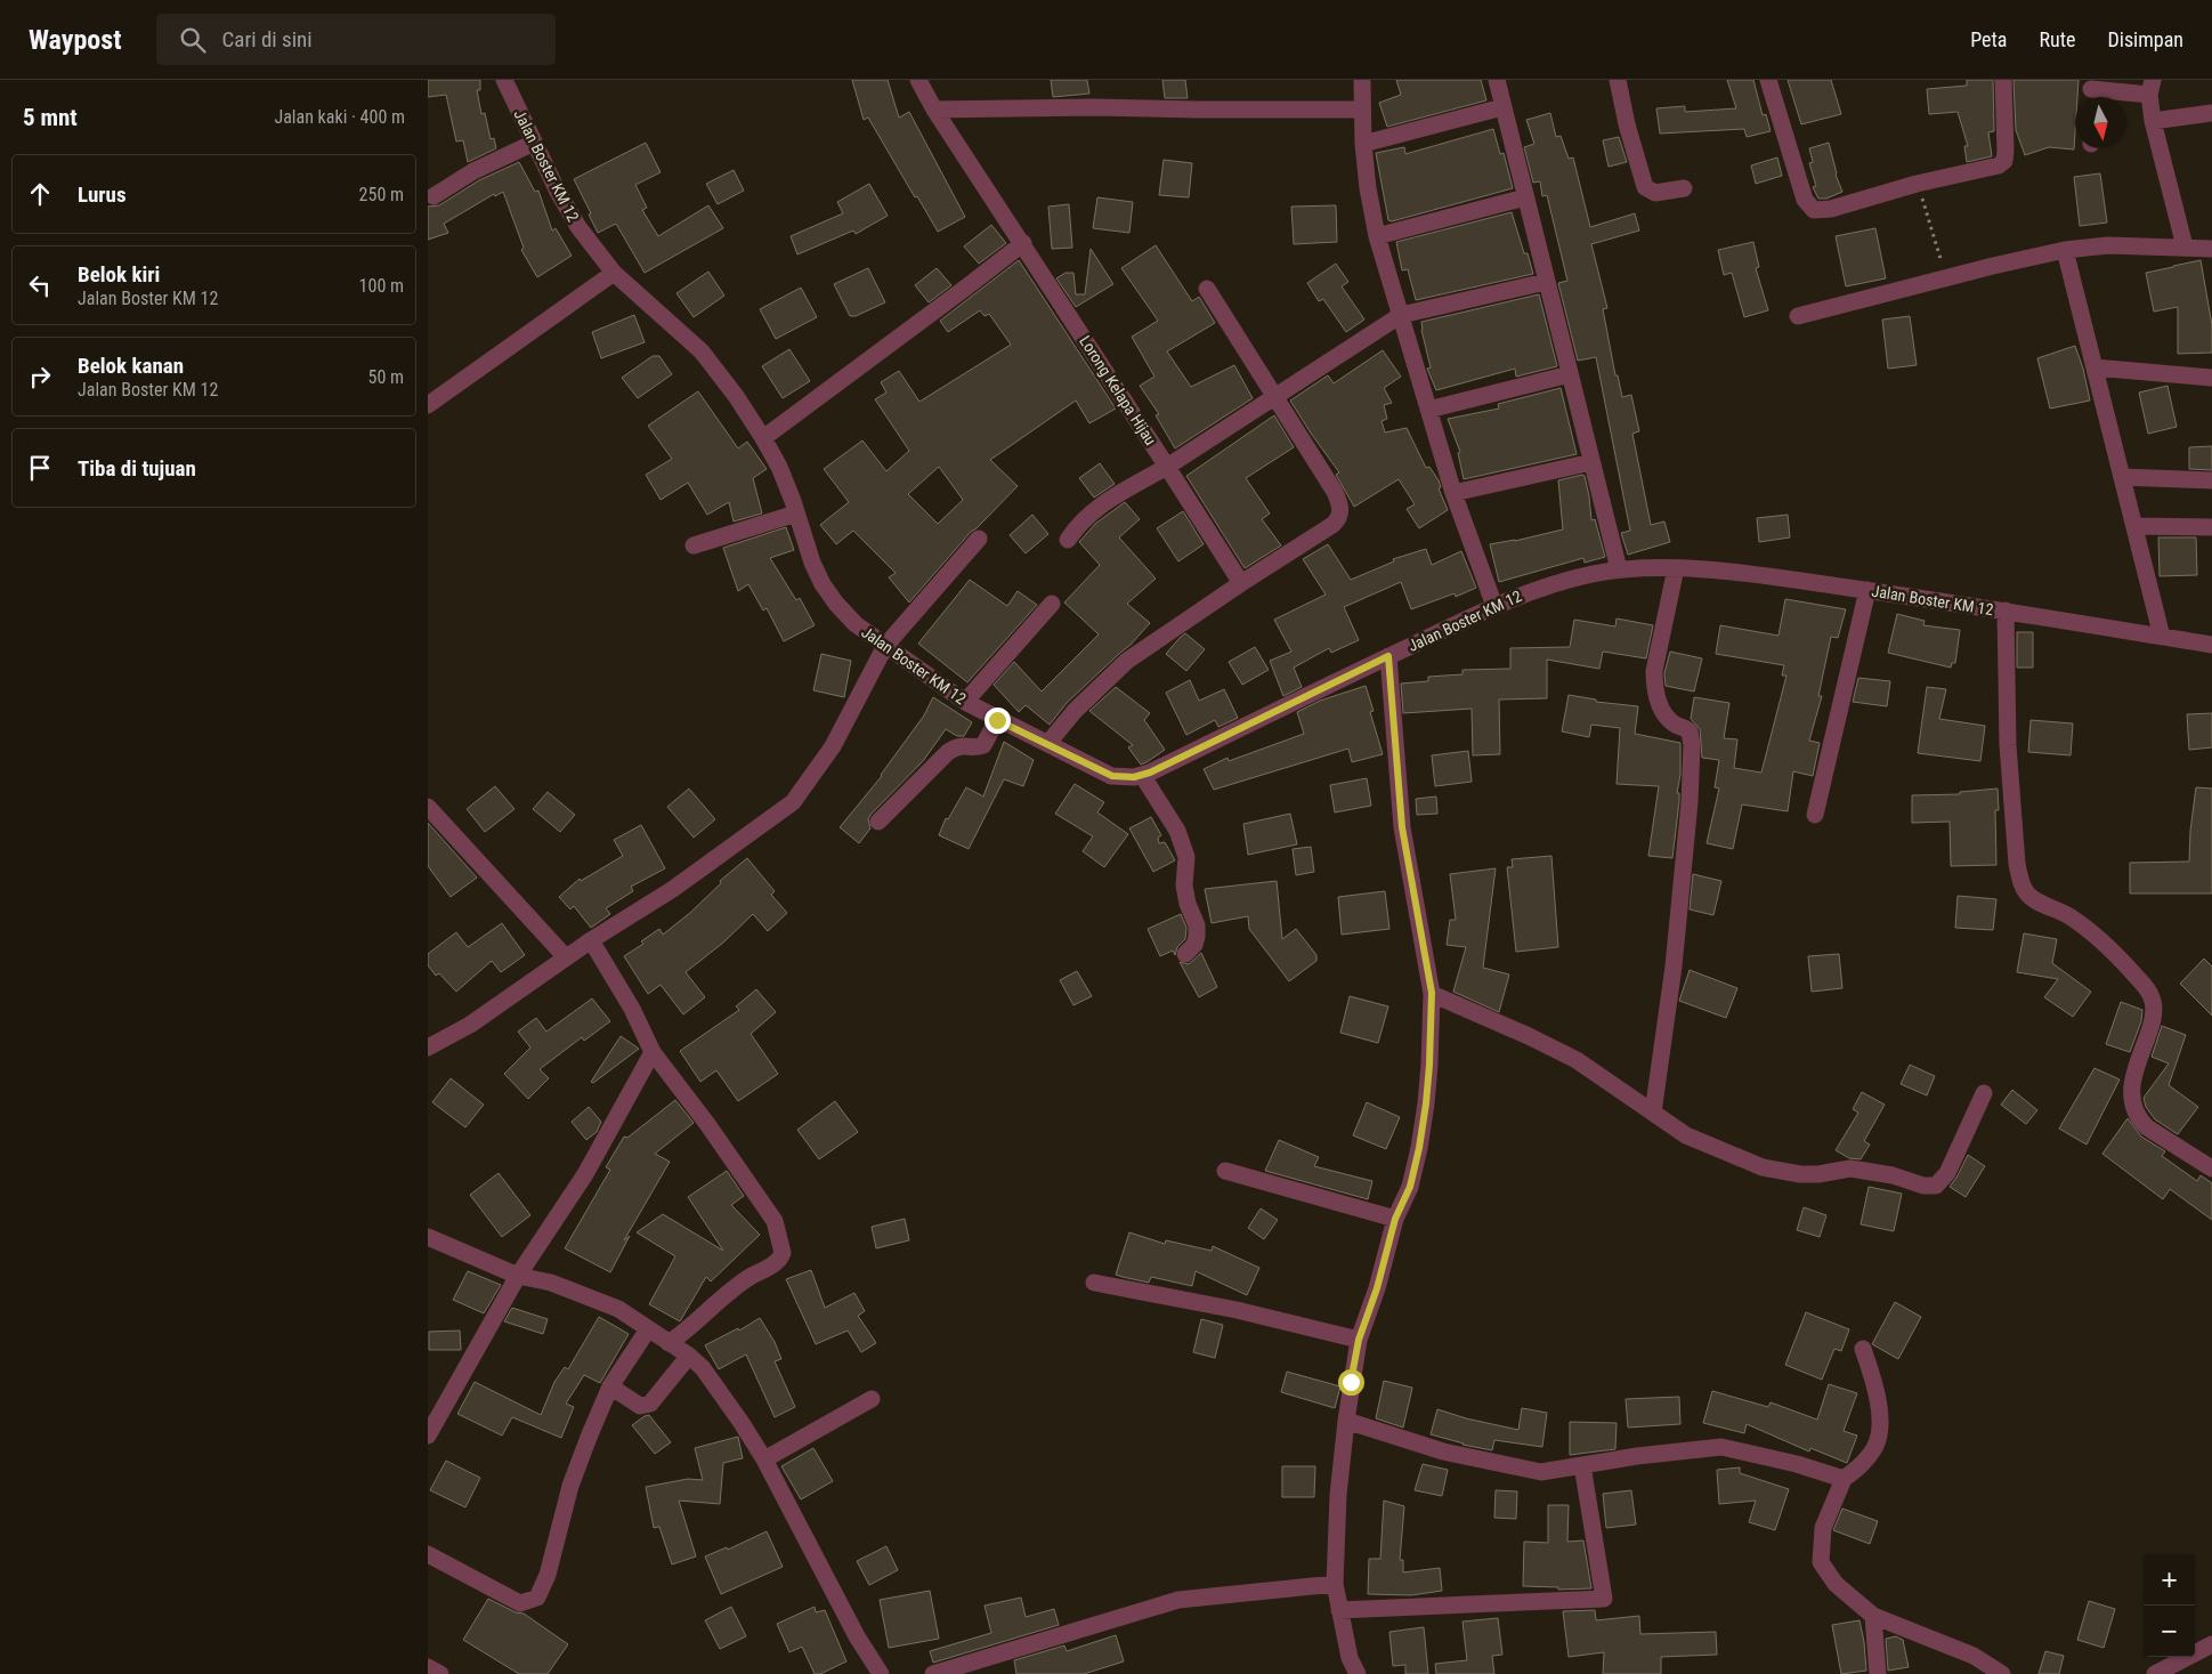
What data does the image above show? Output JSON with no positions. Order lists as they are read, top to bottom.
{
  "streets": {
    "street": ["Jalan Boster KM 12", "Lorong Kelapa Hijau"]
  },
  "north": "bottom",
  "page": {
    "header": "Waypost",
    "search": "Cari di sini",
    "nav": ["Peta", "Rute", "Disimpan"],
    "heading": ["5 mnt", "Jalan kaki · 400 m"],
    "list": [
      ["Lurus", "250 m"],
      ["Belok kiri", "Jalan Boster KM 12", "100 m"],
      ["Belok kanan", "Jalan Boster KM 12", "50 m"],
      "Tiba di tujuan"
    ],
    "map_buttons": ["+", "−"]
  }
}
